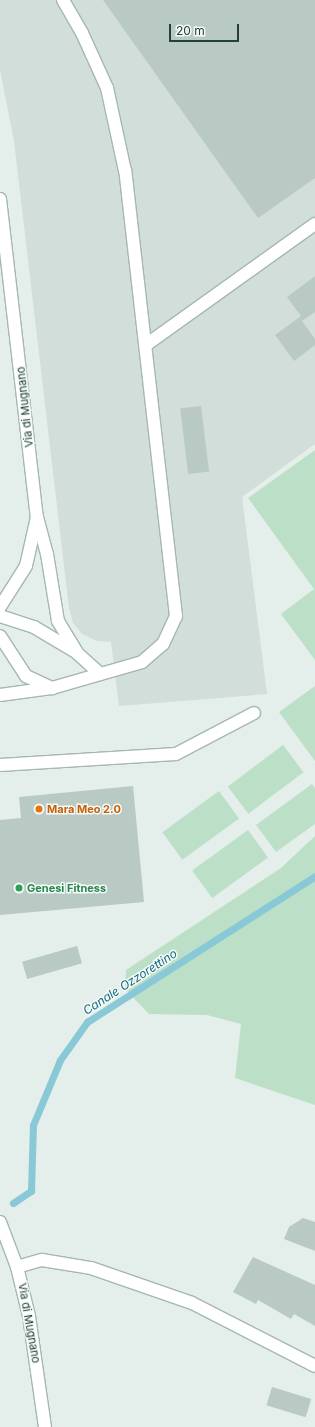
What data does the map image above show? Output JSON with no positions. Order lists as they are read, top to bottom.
{
  "streets": {
    "street": ["Via di Mugnano"]
  },
  "water": ["Canale Ozzorettino"],
  "places": ["Mara Meo 2.0", "Genesi Fitness"],
  "scale_bar": "20 m"
}
